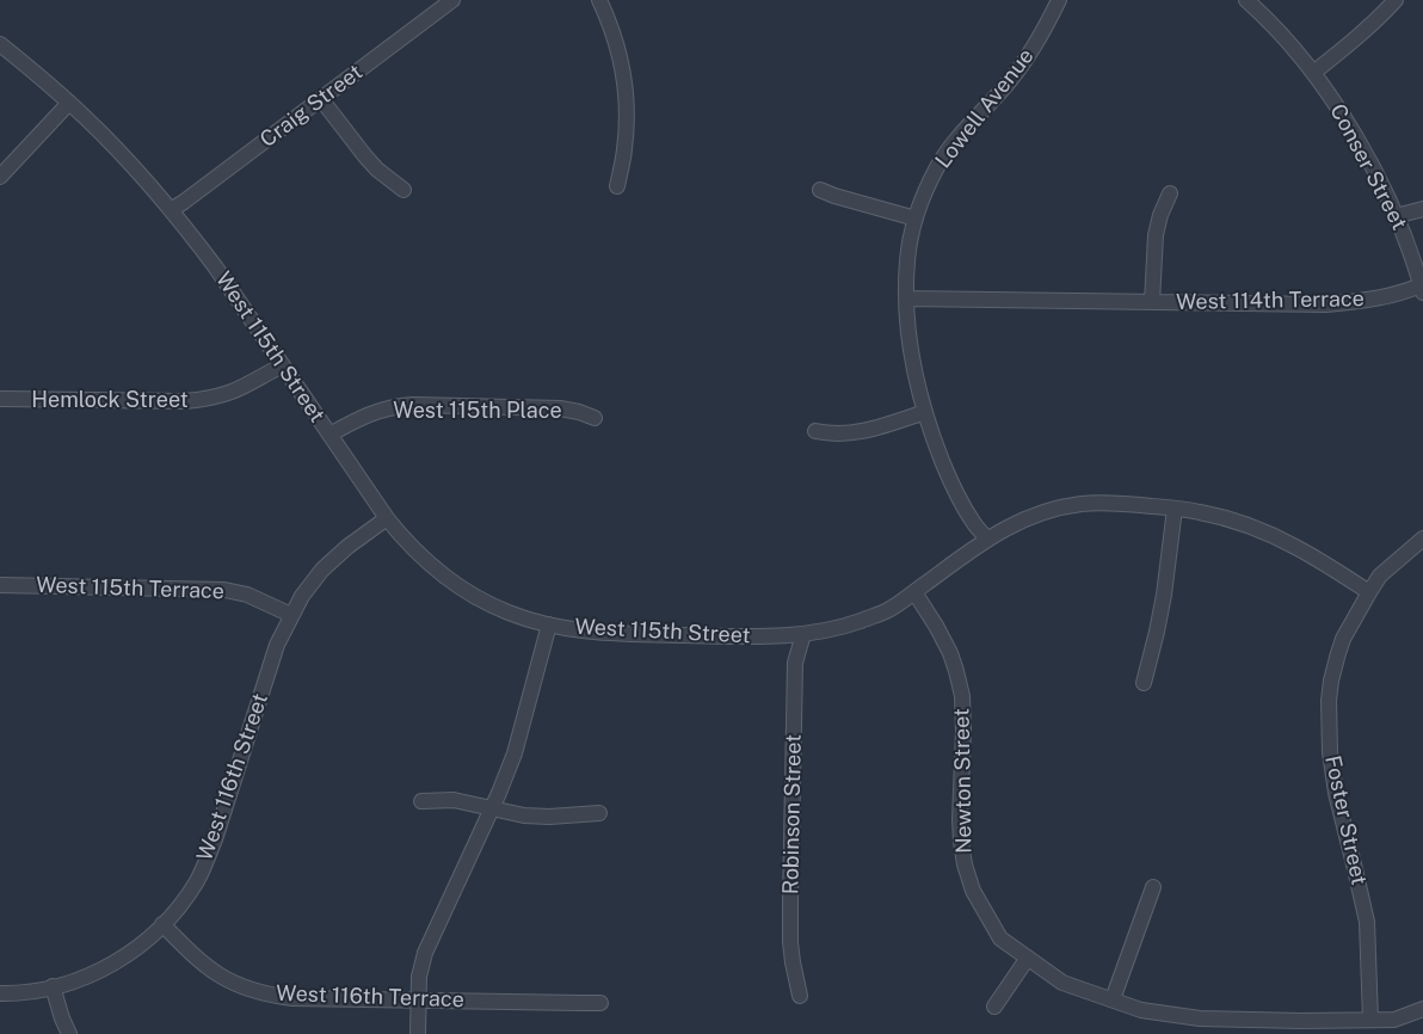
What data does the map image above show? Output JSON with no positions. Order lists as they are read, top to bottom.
{
  "streets": {
    "street": [
      "Craig Street",
      "Lowell Avenue",
      "Conser Street",
      "West 114th Terrace",
      "West 115th Street",
      "Hemlock Street",
      "West 115th Place",
      "West 115th Terrace",
      "West 116th Street",
      "Newton Street",
      "Robinson Street",
      "Foster Street",
      "West 116th Terrace"
    ]
  },
  "crossings": [
    ["Craig Street", "West 115th Street"],
    ["Lowell Avenue", "West 114th Terrace"],
    ["Lowell Avenue", "West 115th Street"],
    ["Conser Street", "West 114th Terrace"],
    ["West 115th Street", "Hemlock Street"],
    ["West 115th Street", "West 115th Place"],
    ["West 115th Street", "West 116th Street"],
    ["West 115th Street", "Newton Street"],
    ["West 115th Street", "Robinson Street"],
    ["West 115th Street", "Foster Street"],
    ["West 115th Terrace", "West 116th Street"],
    ["West 116th Street", "West 116th Terrace"]
  ]
}
